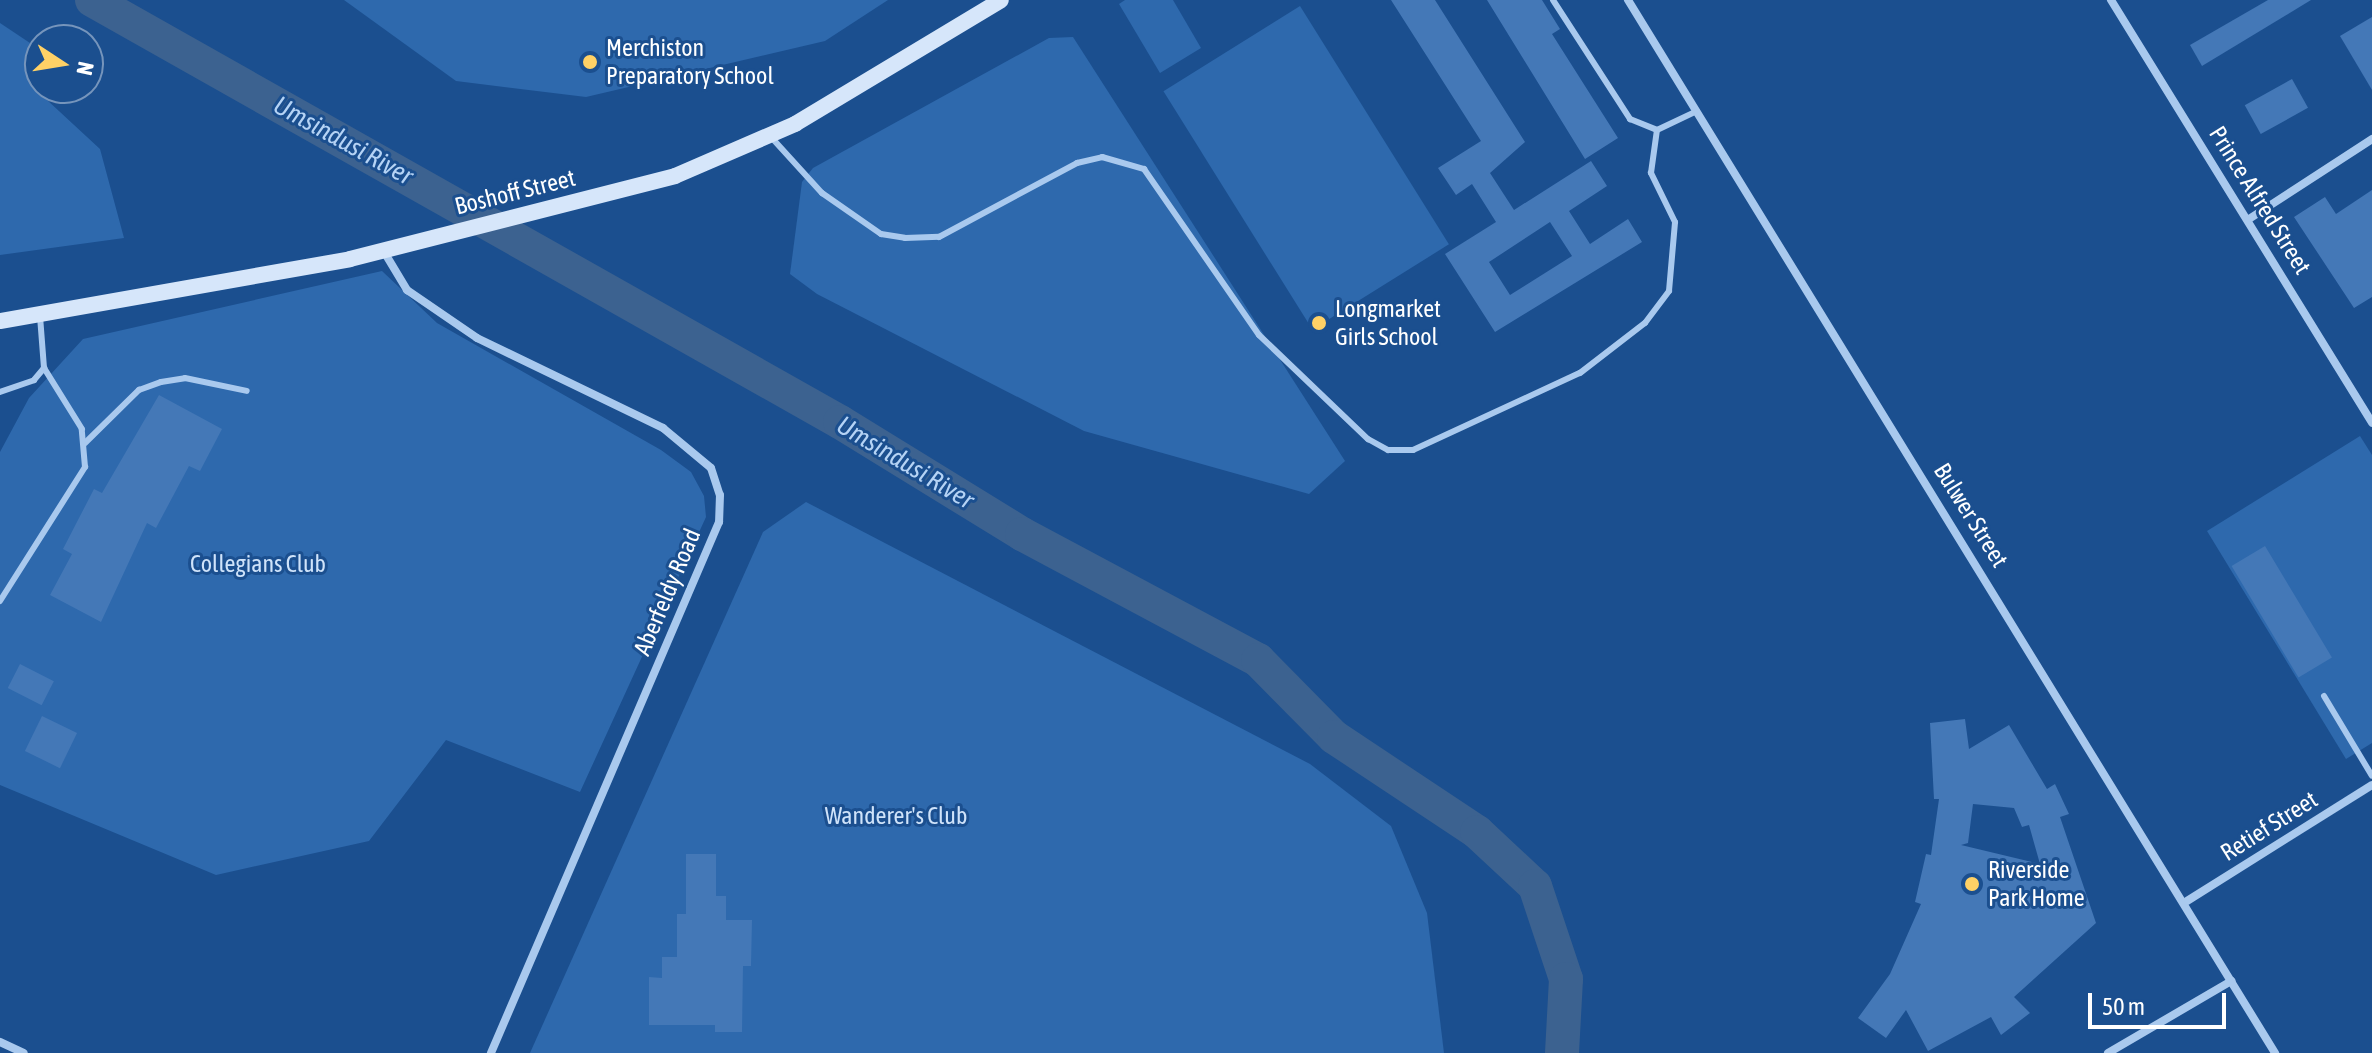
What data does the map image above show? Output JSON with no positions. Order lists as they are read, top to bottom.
{
  "streets": {
    "main road": ["Boshoff Street"],
    "street": [
      "Prince Alfred Street",
      "Bulwer Street",
      "Aberfeldy Road",
      "Retief Street"
    ]
  },
  "crossings": [
    ["Boshoff Street", "Aberfeldy Road"],
    ["Bulwer Street", "Retief Street"]
  ],
  "water": ["Umsindusi River"],
  "parks": ["Collegians Club", "Wanderer's Club"],
  "places": ["Merchiston Preparatory School", "Longmarket Girls School", "Riverside Park Home"],
  "scale_bar": "50 m",
  "north": "right"
}
